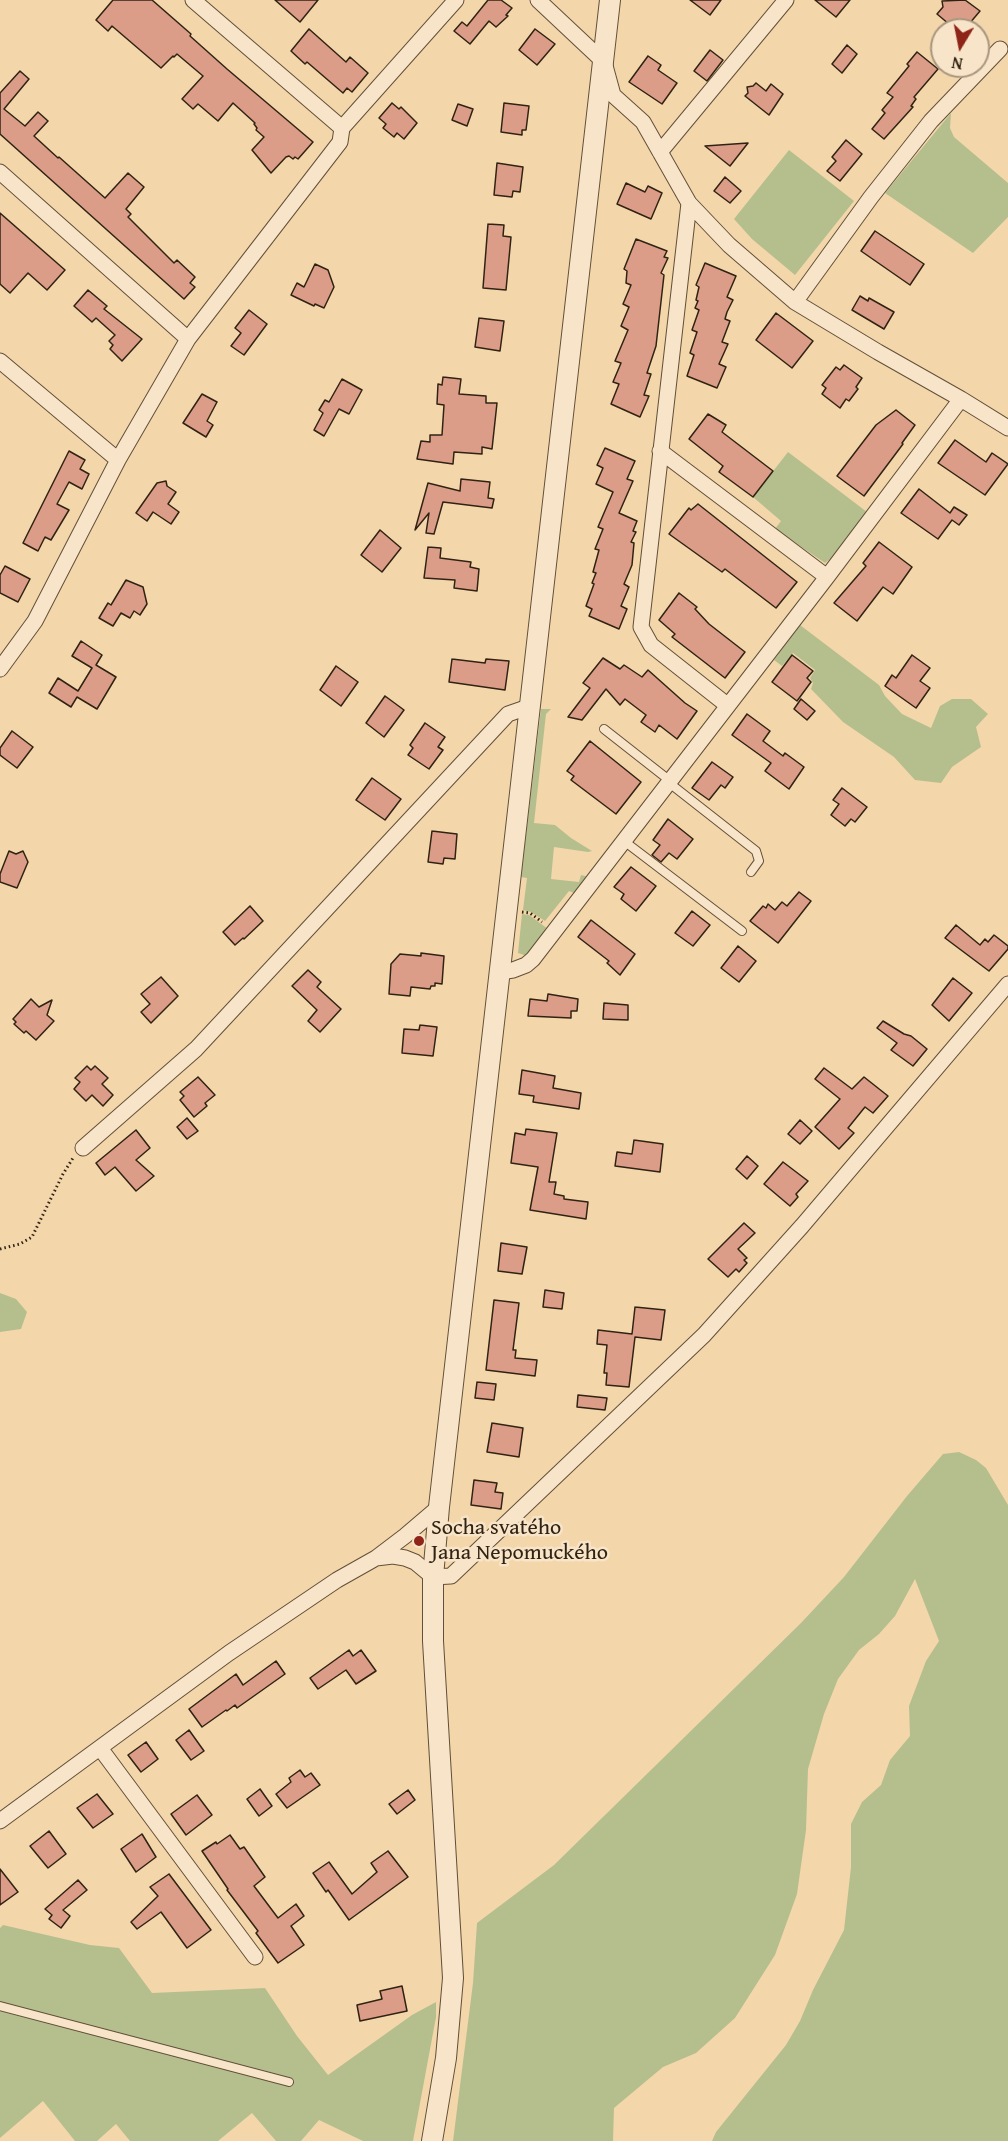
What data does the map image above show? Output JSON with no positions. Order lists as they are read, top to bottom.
{
  "places": ["Socha svatého Jana Nepomuckého"],
  "north": "bottom"
}
